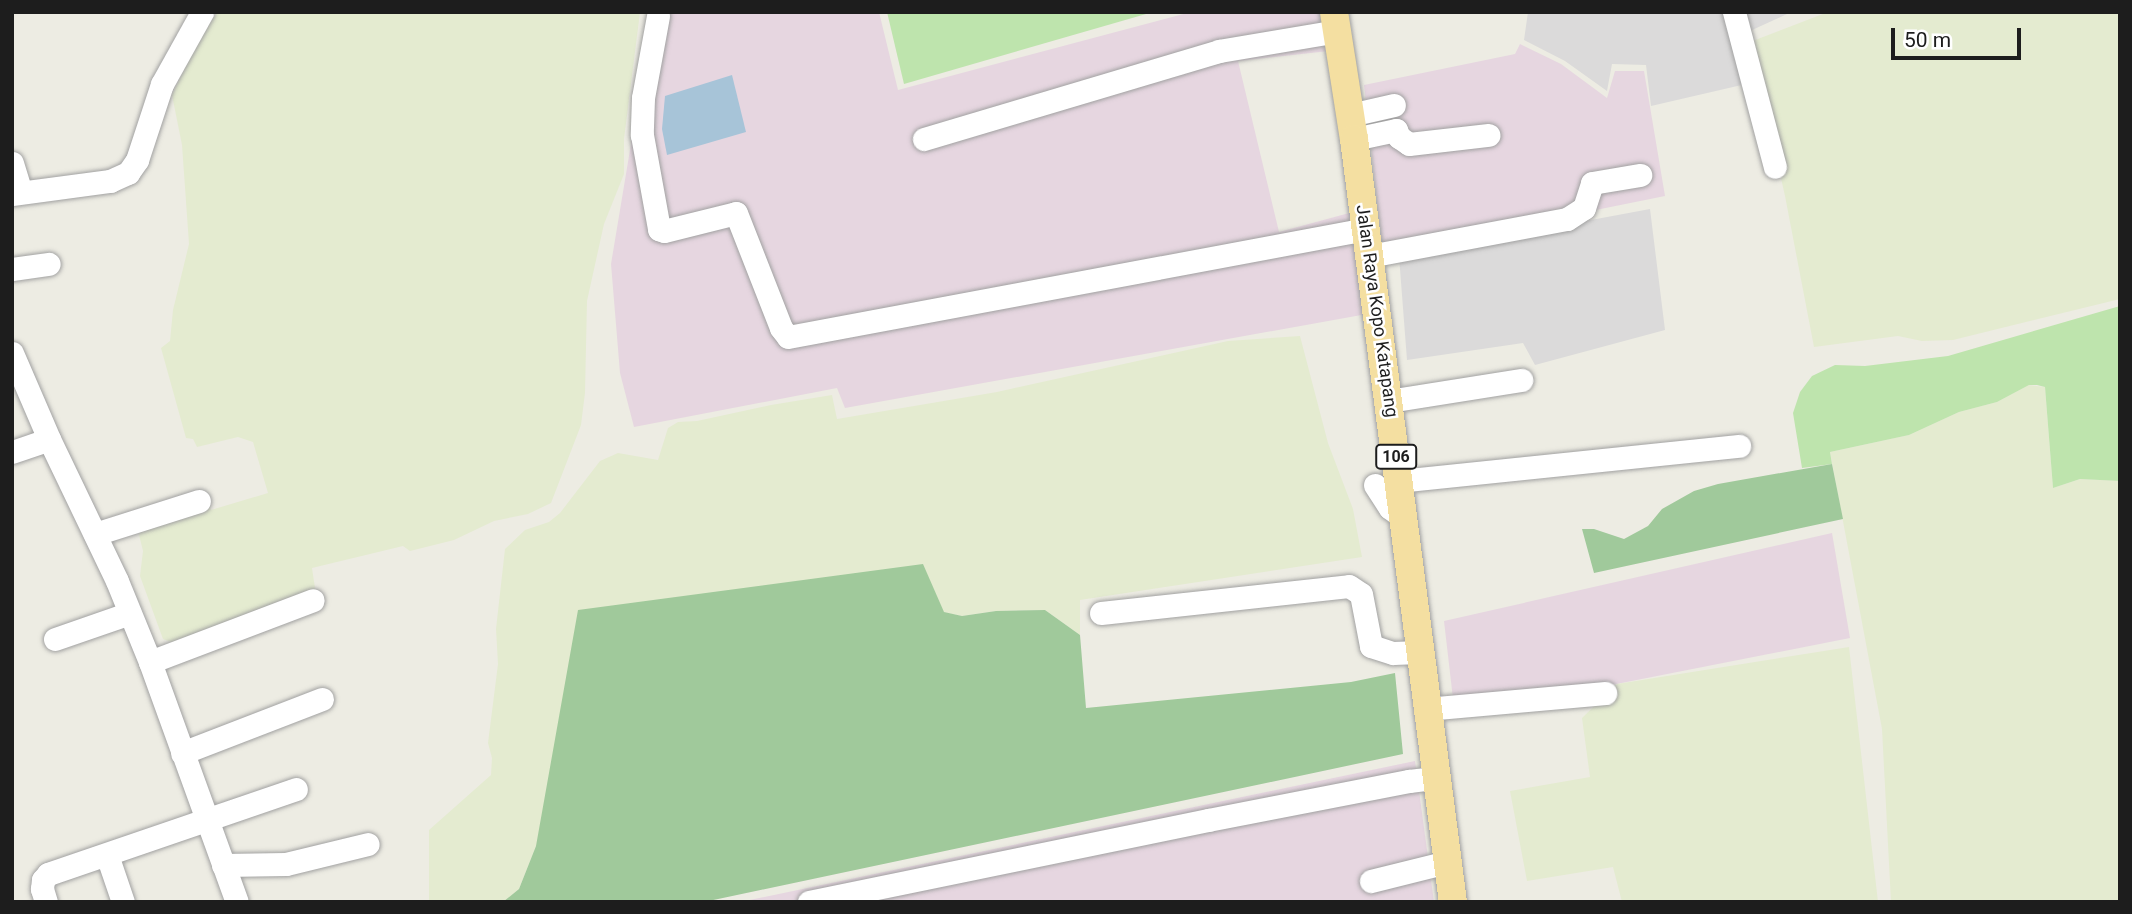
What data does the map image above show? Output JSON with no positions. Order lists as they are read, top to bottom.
{
  "streets": {
    "main road": ["Jalan Raya Kopo Katapang", "106"]
  },
  "scale_bar": "50 m"
}
